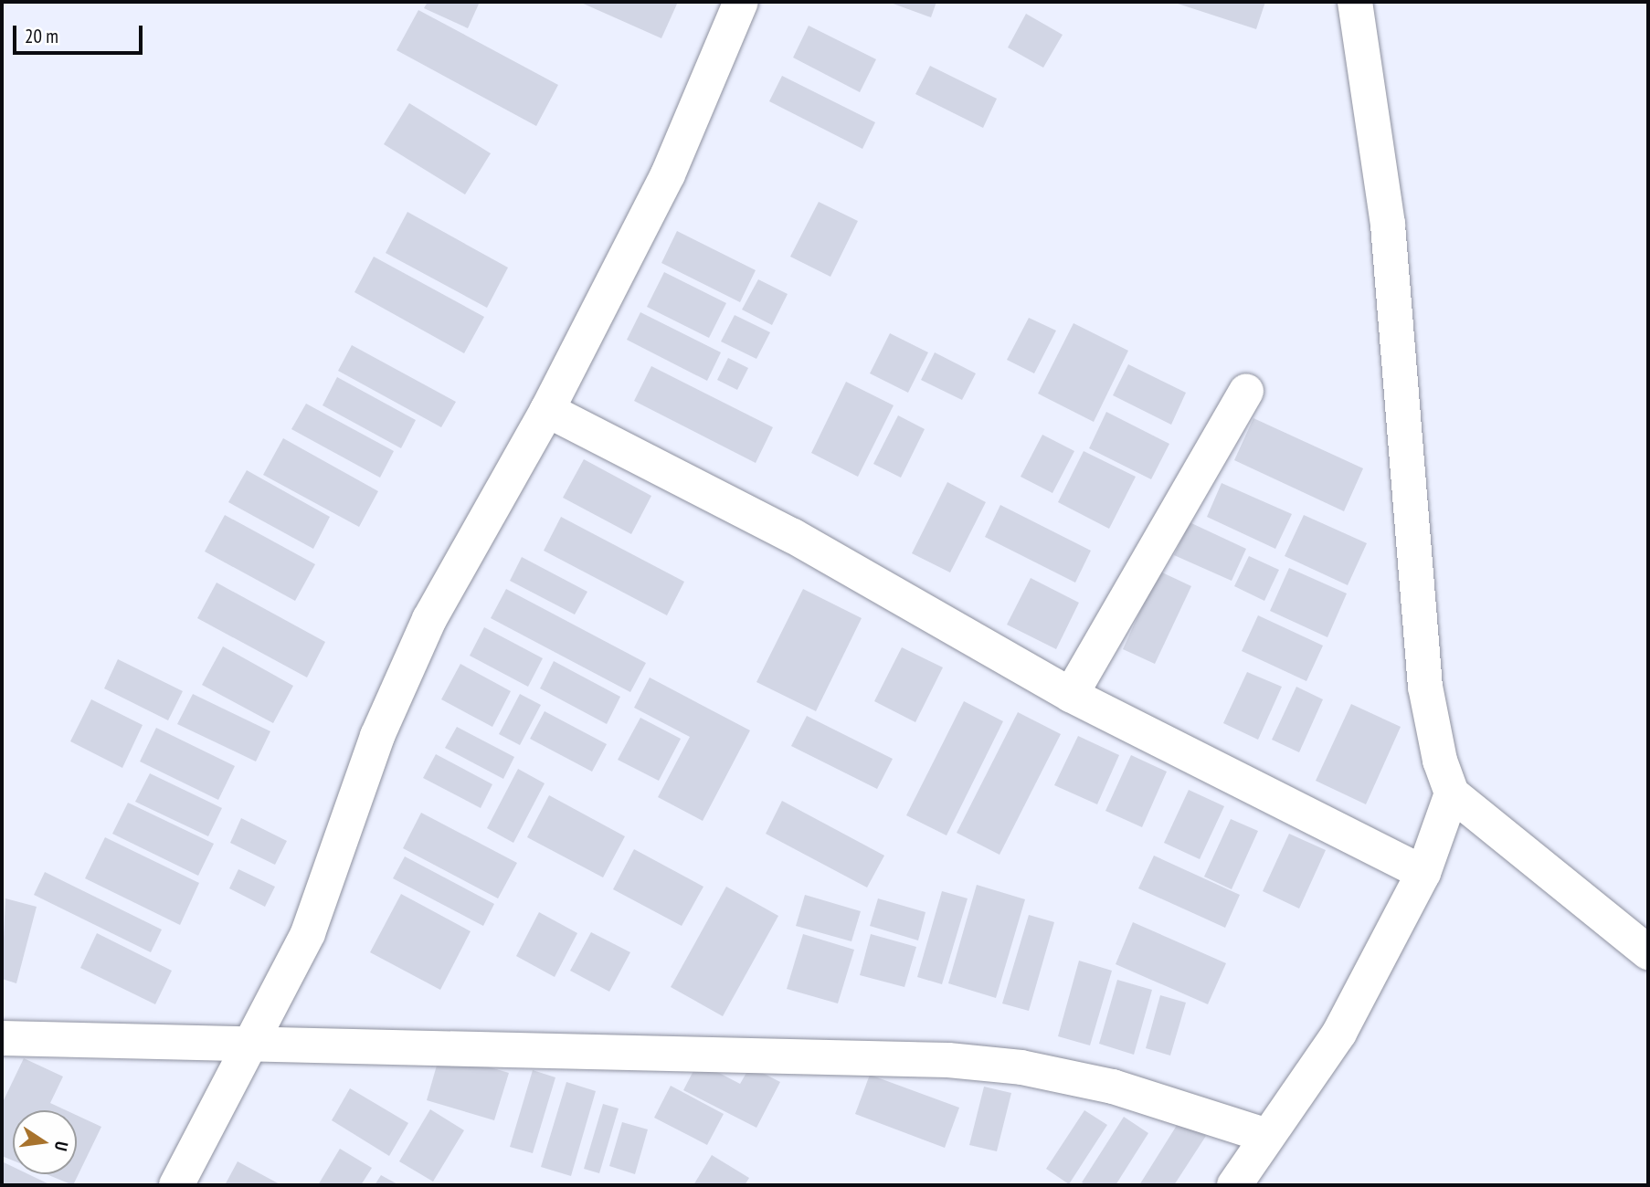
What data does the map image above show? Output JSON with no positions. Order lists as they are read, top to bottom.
{
  "scale_bar": "20 m",
  "north": "right"
}
